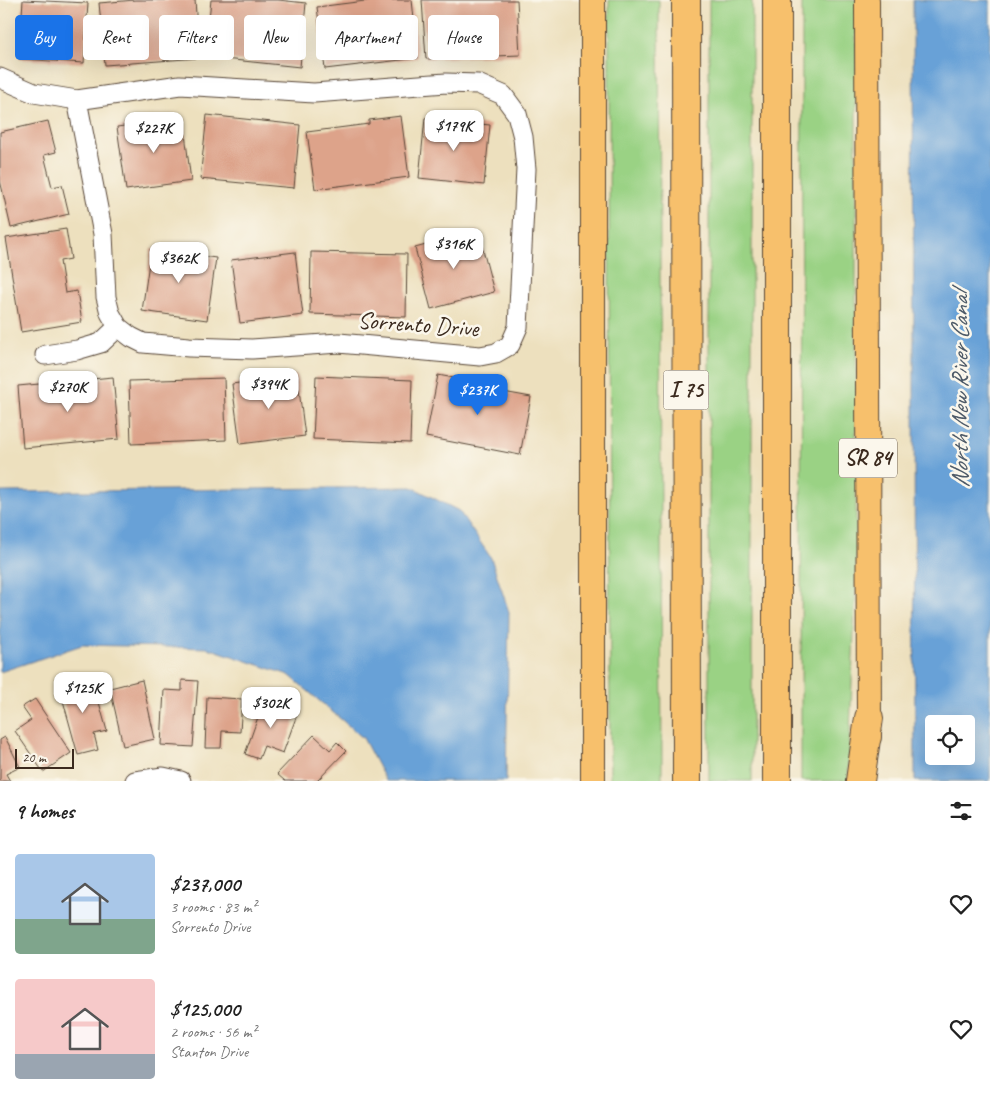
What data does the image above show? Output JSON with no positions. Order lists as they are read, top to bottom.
{
  "streets": {
    "highway": ["I 75"],
    "main road": ["SR 84"],
    "street": ["Sorrento Drive"]
  },
  "water": ["North New River Canal"],
  "scale_bar": "20 m",
  "page": {
    "chip": [
      "Buy",
      "Rent",
      "Filters",
      "New",
      "Apartment",
      "House"
    ],
    "price": [
      "$179K",
      "$227K",
      "$316K",
      "$362K",
      "$394K",
      "$270K",
      "$237K",
      "$125K",
      "$302K"
    ],
    "scale": "20 m",
    "heading": "9 homes",
    "list": [
      {
        "name": "$237,000",
        "note": "3 rooms · 83 m² · Sorrento Drive"
      },
      {
        "name": "$125,000",
        "note": "2 rooms · 56 m² · Stanton Drive"
      }
    ]
  }
}
